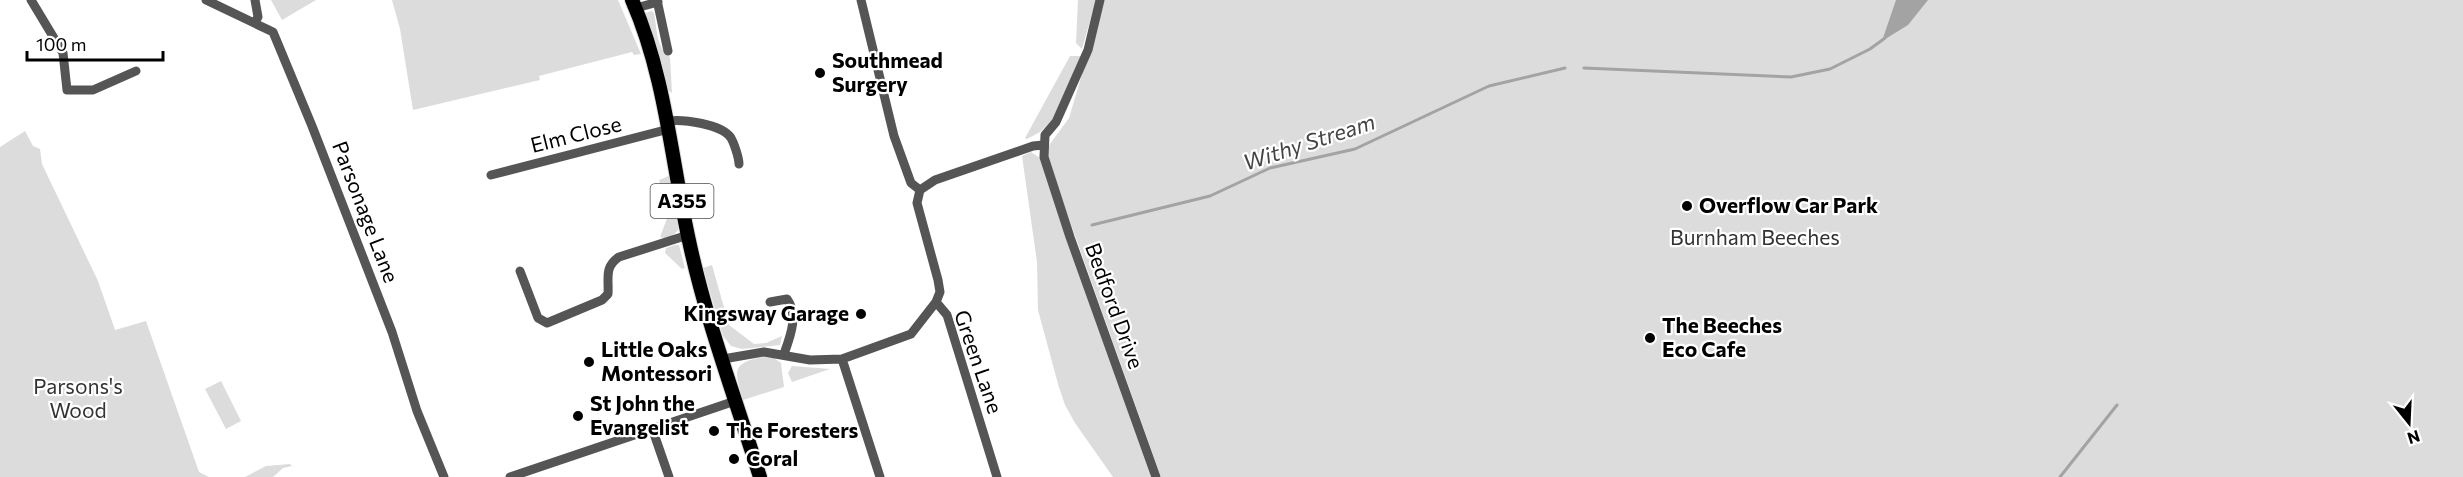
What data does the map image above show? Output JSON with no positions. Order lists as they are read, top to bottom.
{
  "streets": {
    "main road": ["A355"],
    "street": [
      "Elm Close",
      "Parsonage Lane",
      "Bedford Drive",
      "Green Lane"
    ]
  },
  "crossings": [
    ["Elm Close", "A355"]
  ],
  "water": ["Withy Stream"],
  "parks": ["Burnham Beeches", "Parsons's Wood"],
  "places": [
    "Southmead Surgery",
    "Overflow Car Park",
    "Kingsway Garage",
    "The Beeches Eco Cafe",
    "Little Oaks Montessori",
    "St John the Evangelist",
    "The Foresters",
    "Coral"
  ],
  "scale_bar": "100 m",
  "north": "bottom"
}
